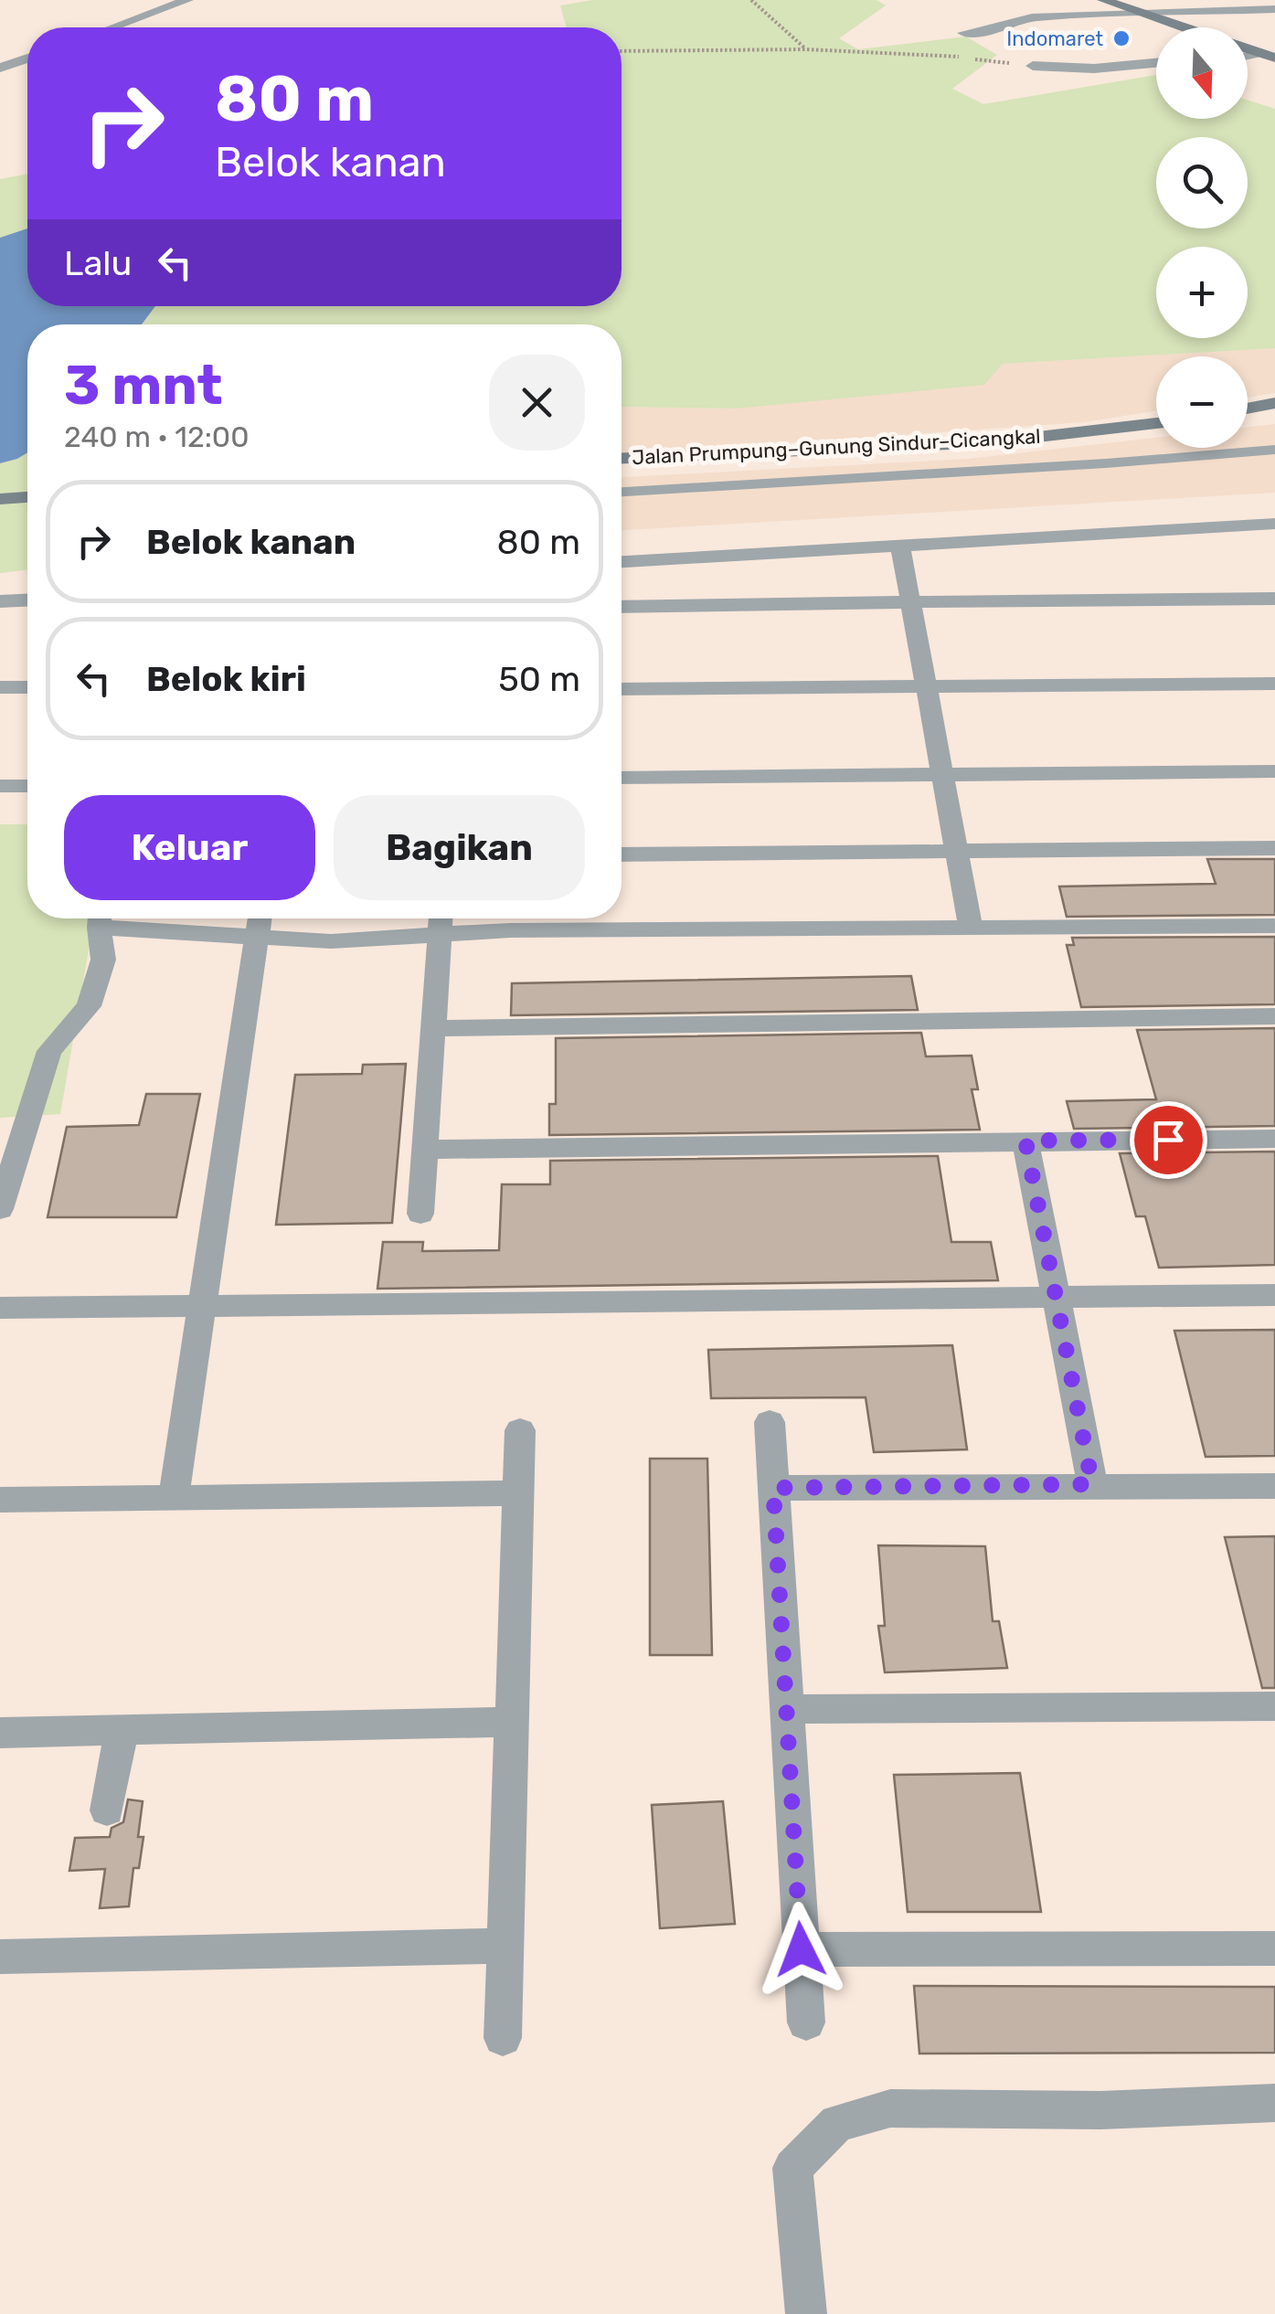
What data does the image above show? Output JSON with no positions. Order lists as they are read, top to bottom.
{
  "streets": {
    "main road": ["Jalan Prumpung–Gunung Sindur–Cicangkal"]
  },
  "places": ["Indomaret"],
  "north": "bottom",
  "page": {
    "map_buttons": ["+", "−"],
    "turn": ["80 m", "Belok kanan"],
    "then": "Lalu",
    "heading": ["3 mnt", "240 m · 12:00"],
    "list": [
      {
        "name": "Belok kanan",
        "value": "80 m"
      },
      {
        "name": "Belok kiri",
        "value": "50 m"
      }
    ],
    "buttons": ["Keluar", "Bagikan"]
  }
}
